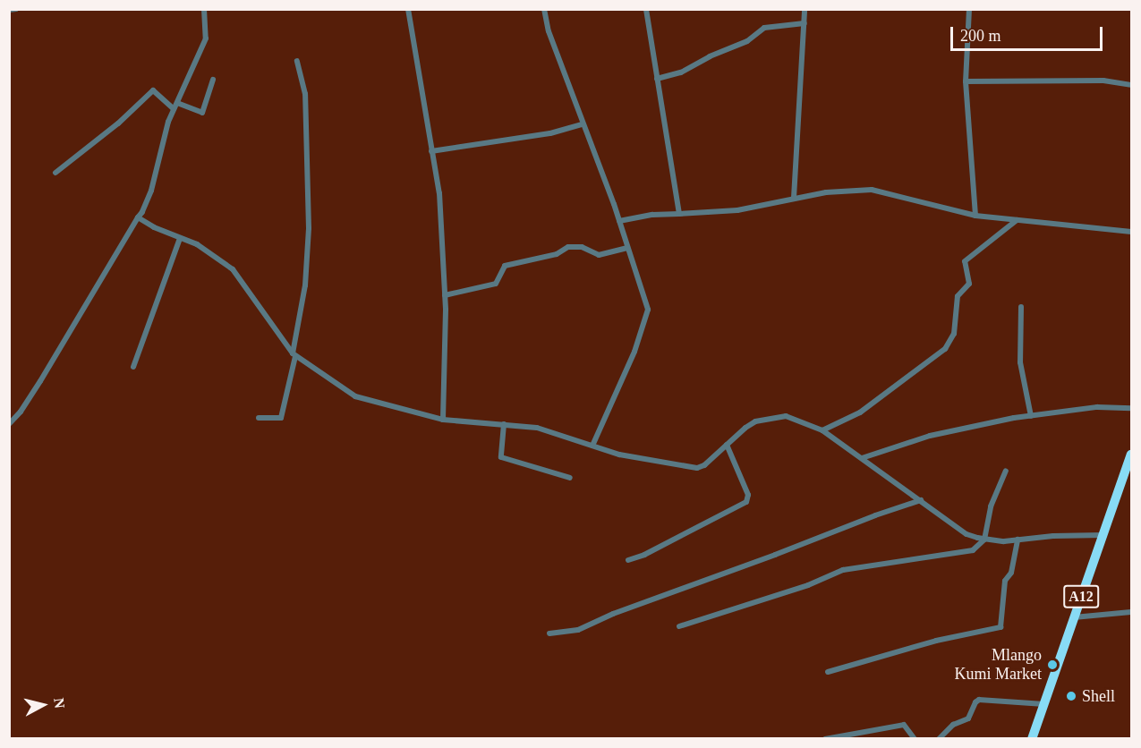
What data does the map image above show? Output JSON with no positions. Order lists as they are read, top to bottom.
{
  "streets": {
    "highway": ["A12"]
  },
  "places": ["Mlango Kumi Market", "Shell"],
  "scale_bar": "200 m",
  "north": "right"
}
